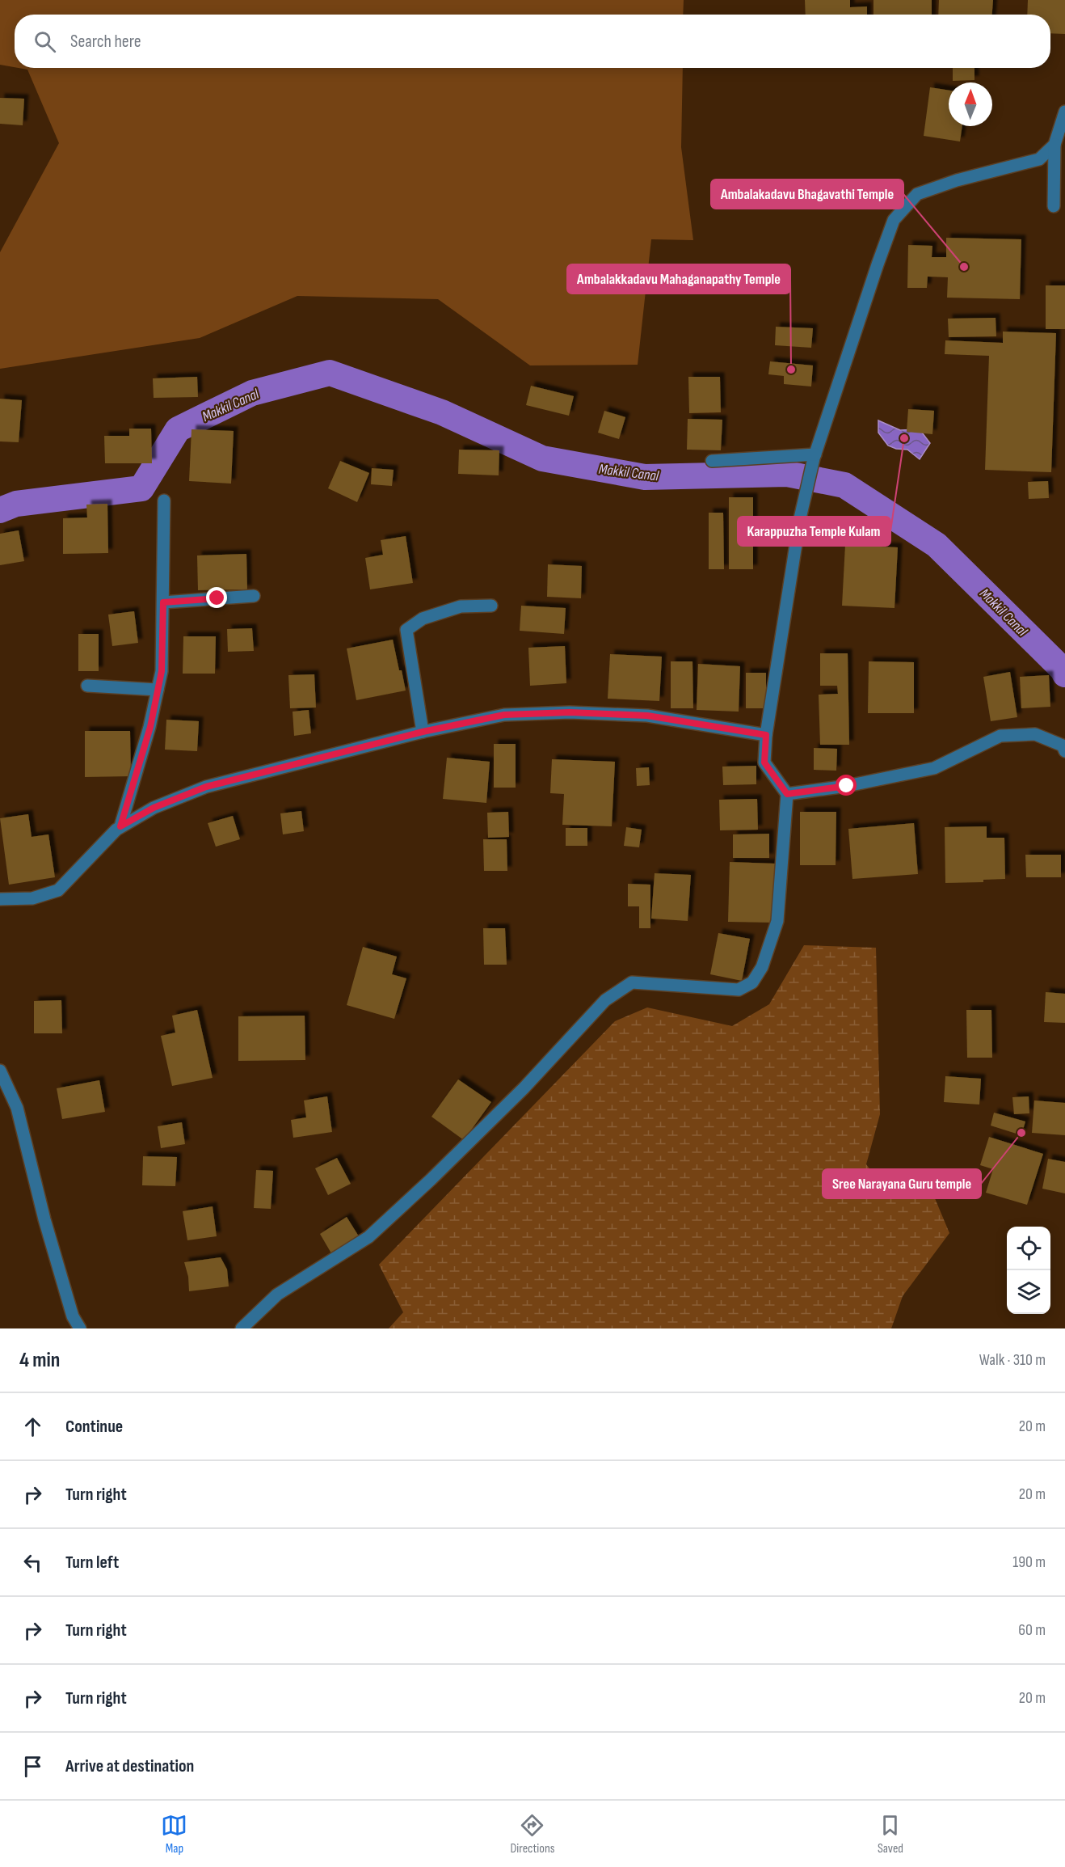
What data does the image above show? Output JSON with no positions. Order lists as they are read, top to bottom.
{
  "water": ["Makkil Canal"],
  "places": [
    "Ambalakadavu Bhagavathi Temple",
    "Ambalakkadavu Mahaganapathy Temple",
    "Karappuzha Temple Kulam",
    "Sree Narayana Guru temple"
  ],
  "north": "top",
  "page": {
    "search": "Search here",
    "heading": ["4 min", "Walk · 310 m"],
    "list": [
      ["Continue", "20 m"],
      ["Turn right", "20 m"],
      ["Turn left", "190 m"],
      ["Turn right", "60 m"],
      ["Turn right", "20 m"],
      "Arrive at destination"
    ],
    "nav": ["Map", "Directions", "Saved"]
  }
}
